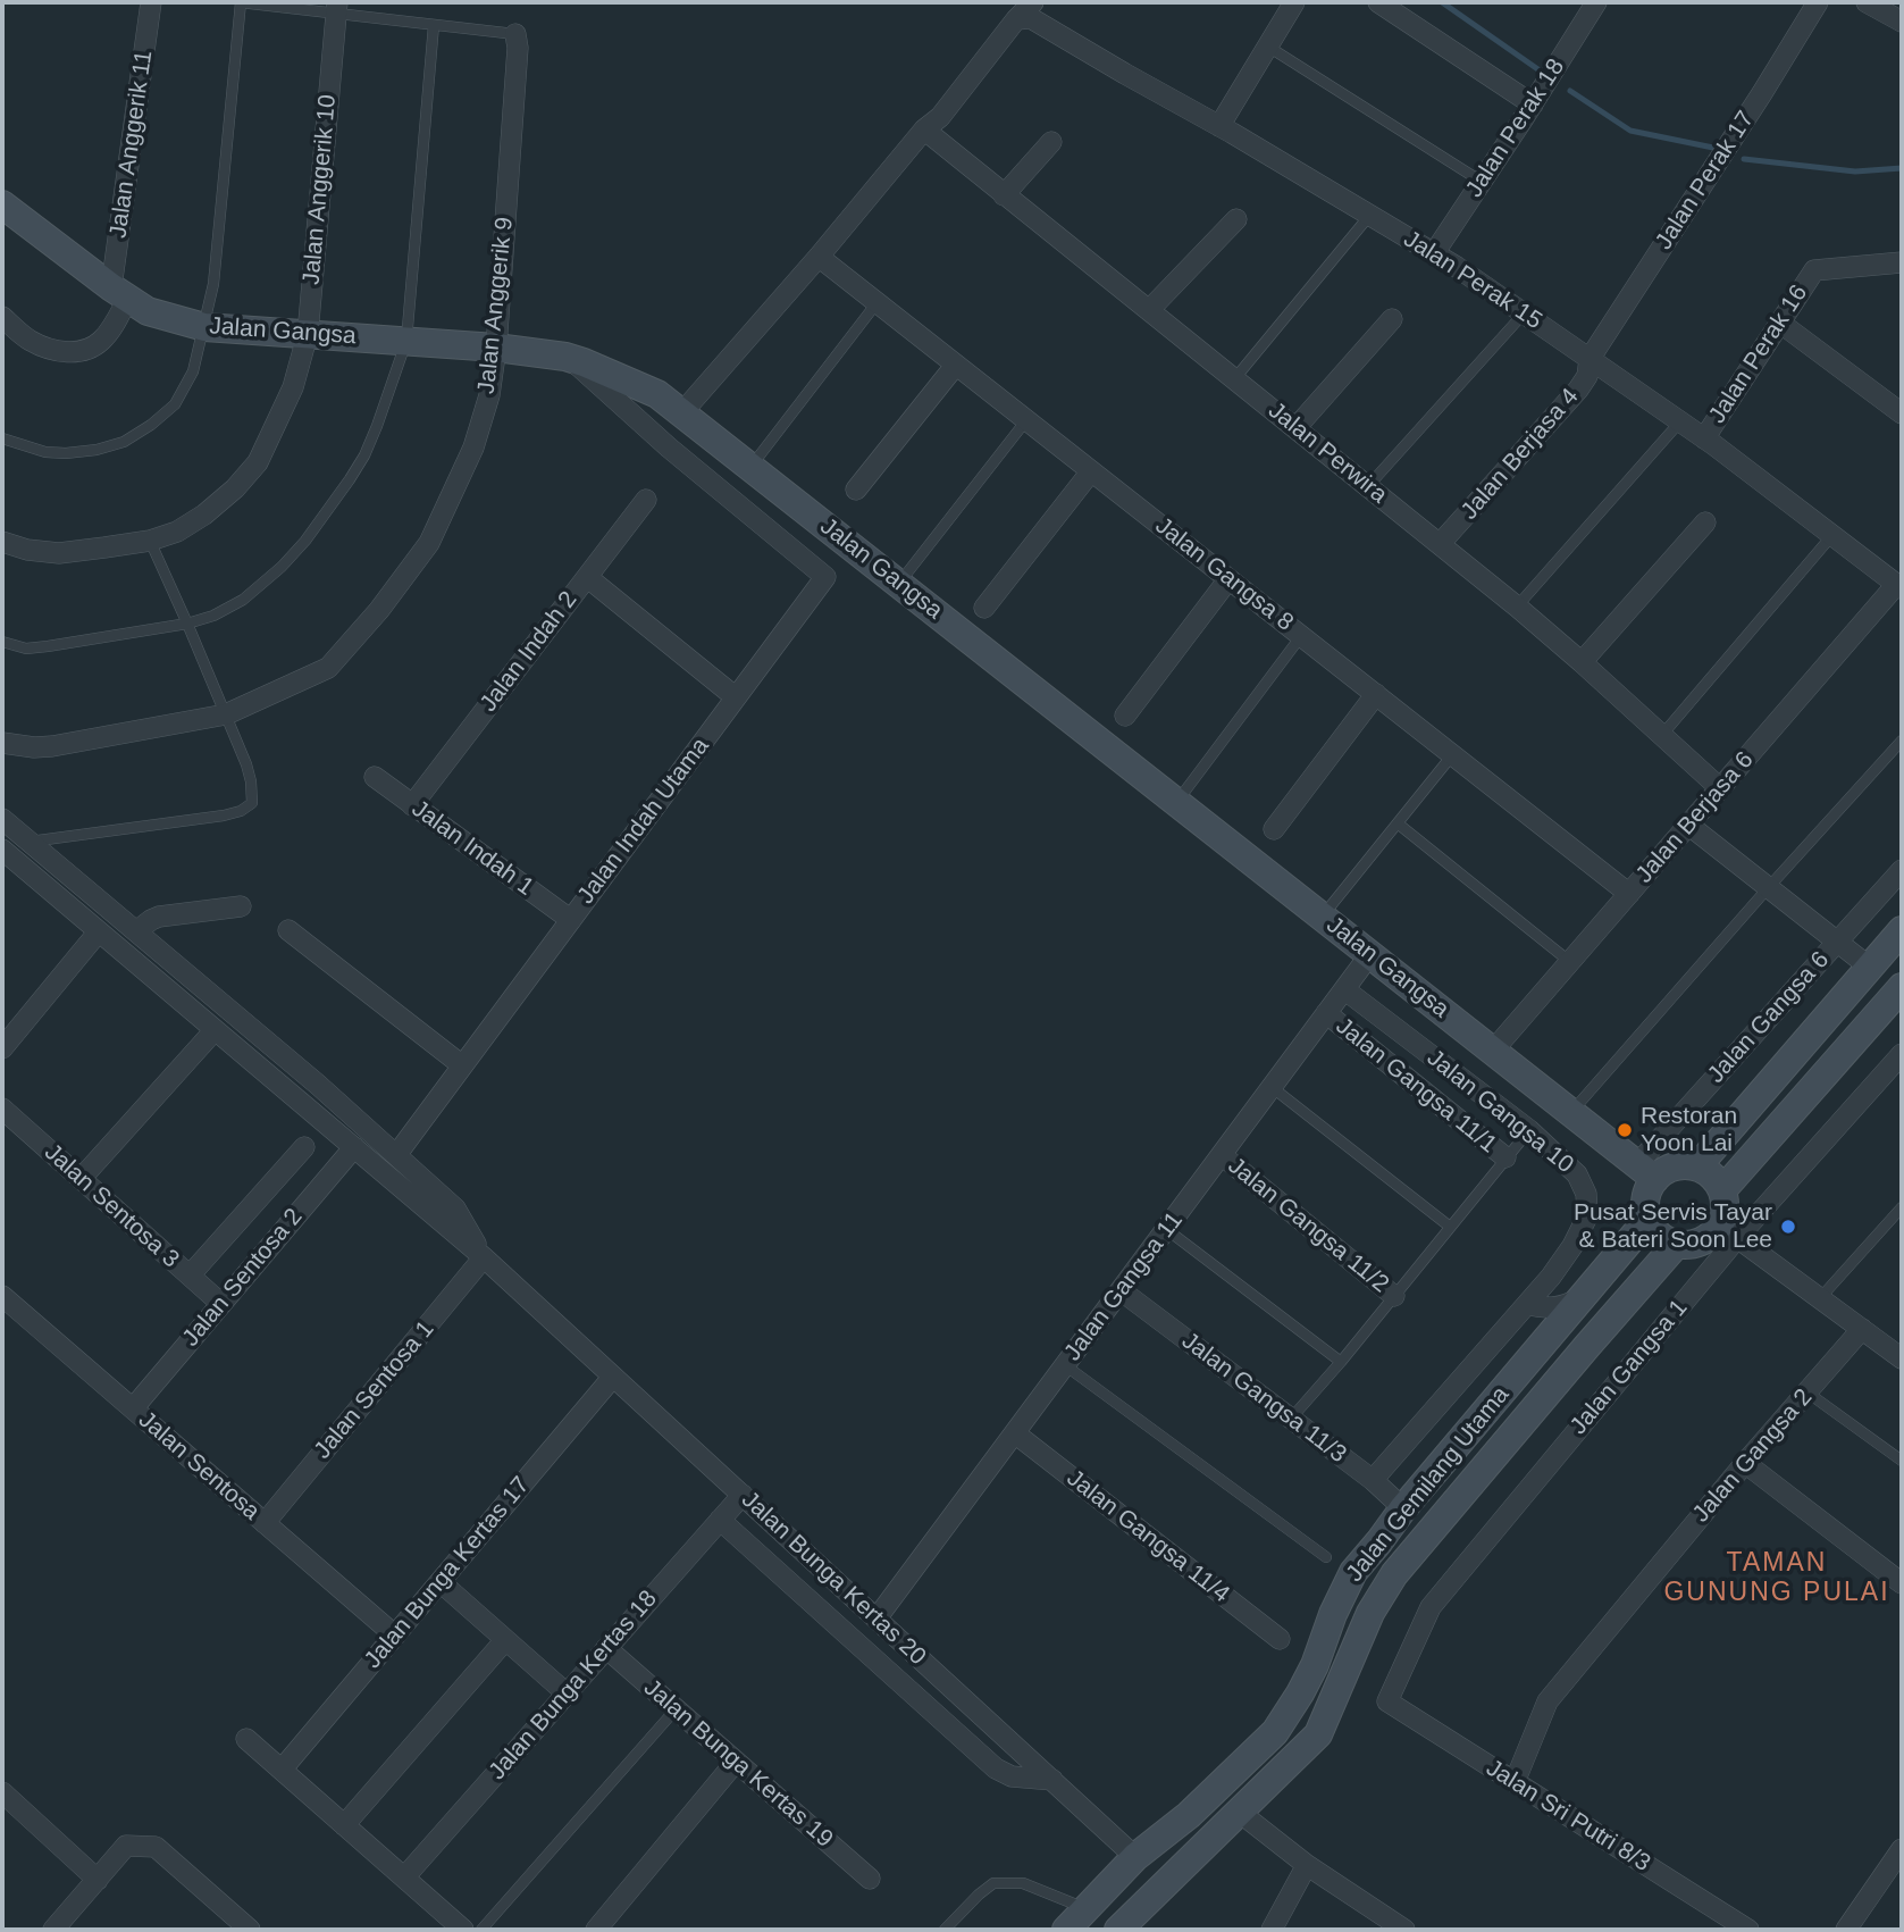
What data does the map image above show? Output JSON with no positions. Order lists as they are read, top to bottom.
{
  "streets": {
    "main road": ["Jalan Gangsa", "Jalan Gemilang Utama"],
    "street": [
      "Jalan Perak 18",
      "Jalan Anggerik 11",
      "Jalan Perak 17",
      "Jalan Anggerik 10",
      "Jalan Perak 15",
      "Jalan Anggerik 9",
      "Jalan Perak 16",
      "Jalan Perwira",
      "Jalan Berjasa 4",
      "Jalan Gangsa 8",
      "Jalan Indah 2",
      "Jalan Berjasa 6",
      "Jalan Indah Utama",
      "Jalan Indah 1",
      "Jalan Gangsa 6",
      "Jalan Gangsa 11/1",
      "Jalan Gangsa 10",
      "Jalan Sentosa 3",
      "Jalan Gangsa 11/2",
      "Jalan Sentosa 2",
      "Jalan Gangsa 11",
      "Jalan Gangsa 1",
      "Jalan Sentosa 1",
      "Jalan Gangsa 11/3",
      "Jalan Gangsa 2",
      "Jalan Sentosa",
      "Jalan Gangsa 11/4",
      "Jalan Bunga Kertas 17",
      "Jalan Bunga Kertas 20",
      "Jalan Bunga Kertas 18",
      "Jalan Bunga Kertas 19",
      "Jalan Sri Putri 8/3"
    ]
  },
  "crossings": [
    ["Jalan Perak 18", "Jalan Perak 15"],
    ["Jalan Anggerik 11", "Jalan Gangsa"],
    ["Jalan Perak 17", "Jalan Perak 15"],
    ["Jalan Perak 17", "Jalan Berjasa 4"],
    ["Jalan Anggerik 10", "Jalan Gangsa"],
    ["Jalan Perak 15", "Jalan Perak 16"],
    ["Jalan Perak 15", "Jalan Berjasa 4"],
    ["Jalan Perak 15", "Jalan Berjasa 6"],
    ["Jalan Anggerik 9", "Jalan Gangsa"],
    ["Jalan Gangsa", "Jalan Berjasa 6"],
    ["Jalan Gangsa", "Jalan Indah Utama"],
    ["Jalan Gangsa", "Jalan Gangsa 6"],
    ["Jalan Gangsa", "Jalan Gangsa 11"],
    ["Jalan Gangsa", "Jalan Gangsa 1"],
    ["Jalan Gangsa", "Jalan Gemilang Utama"],
    ["Jalan Perwira", "Jalan Berjasa 4"],
    ["Jalan Perwira", "Jalan Berjasa 6"],
    ["Jalan Gangsa 8", "Jalan Berjasa 6"],
    ["Jalan Indah 2", "Jalan Indah 1"],
    ["Jalan Indah Utama", "Jalan Indah 1"],
    ["Jalan Gangsa 6", "Jalan Gangsa 1"],
    ["Jalan Gangsa 6", "Jalan Gemilang Utama"],
    ["Jalan Gangsa 11/1", "Jalan Gangsa 11"],
    ["Jalan Gangsa 10", "Jalan Gangsa 11"],
    ["Jalan Gangsa 10", "Jalan Gangsa 11/3"],
    ["Jalan Sentosa 3", "Jalan Sentosa 2"],
    ["Jalan Gangsa 11/2", "Jalan Gangsa 11"],
    ["Jalan Sentosa 2", "Jalan Sentosa"],
    ["Jalan Gangsa 11", "Jalan Gangsa 11/3"],
    ["Jalan Gangsa 11", "Jalan Gangsa 11/4"],
    ["Jalan Gangsa 11", "Jalan Bunga Kertas 20"],
    ["Jalan Gangsa 1", "Jalan Gemilang Utama"],
    ["Jalan Gangsa 1", "Jalan Sri Putri 8/3"],
    ["Jalan Sentosa 1", "Jalan Sentosa"],
    ["Jalan Sentosa 1", "Jalan Bunga Kertas 20"],
    ["Jalan Gangsa 11/3", "Jalan Gemilang Utama"],
    ["Jalan Gangsa 2", "Jalan Sri Putri 8/3"],
    ["Jalan Sentosa", "Jalan Bunga Kertas 17"],
    ["Jalan Gemilang Utama", "Jalan Bunga Kertas 20"],
    ["Jalan Bunga Kertas 17", "Jalan Bunga Kertas 20"],
    ["Jalan Bunga Kertas 20", "Jalan Bunga Kertas 18"],
    ["Jalan Bunga Kertas 18", "Jalan Bunga Kertas 19"]
  ],
  "districts": ["TAMAN GUNUNG PULAI"],
  "places": ["Restoran Yoon Lai", "Pusat Servis Tayar & Bateri Soon Lee"]
}
